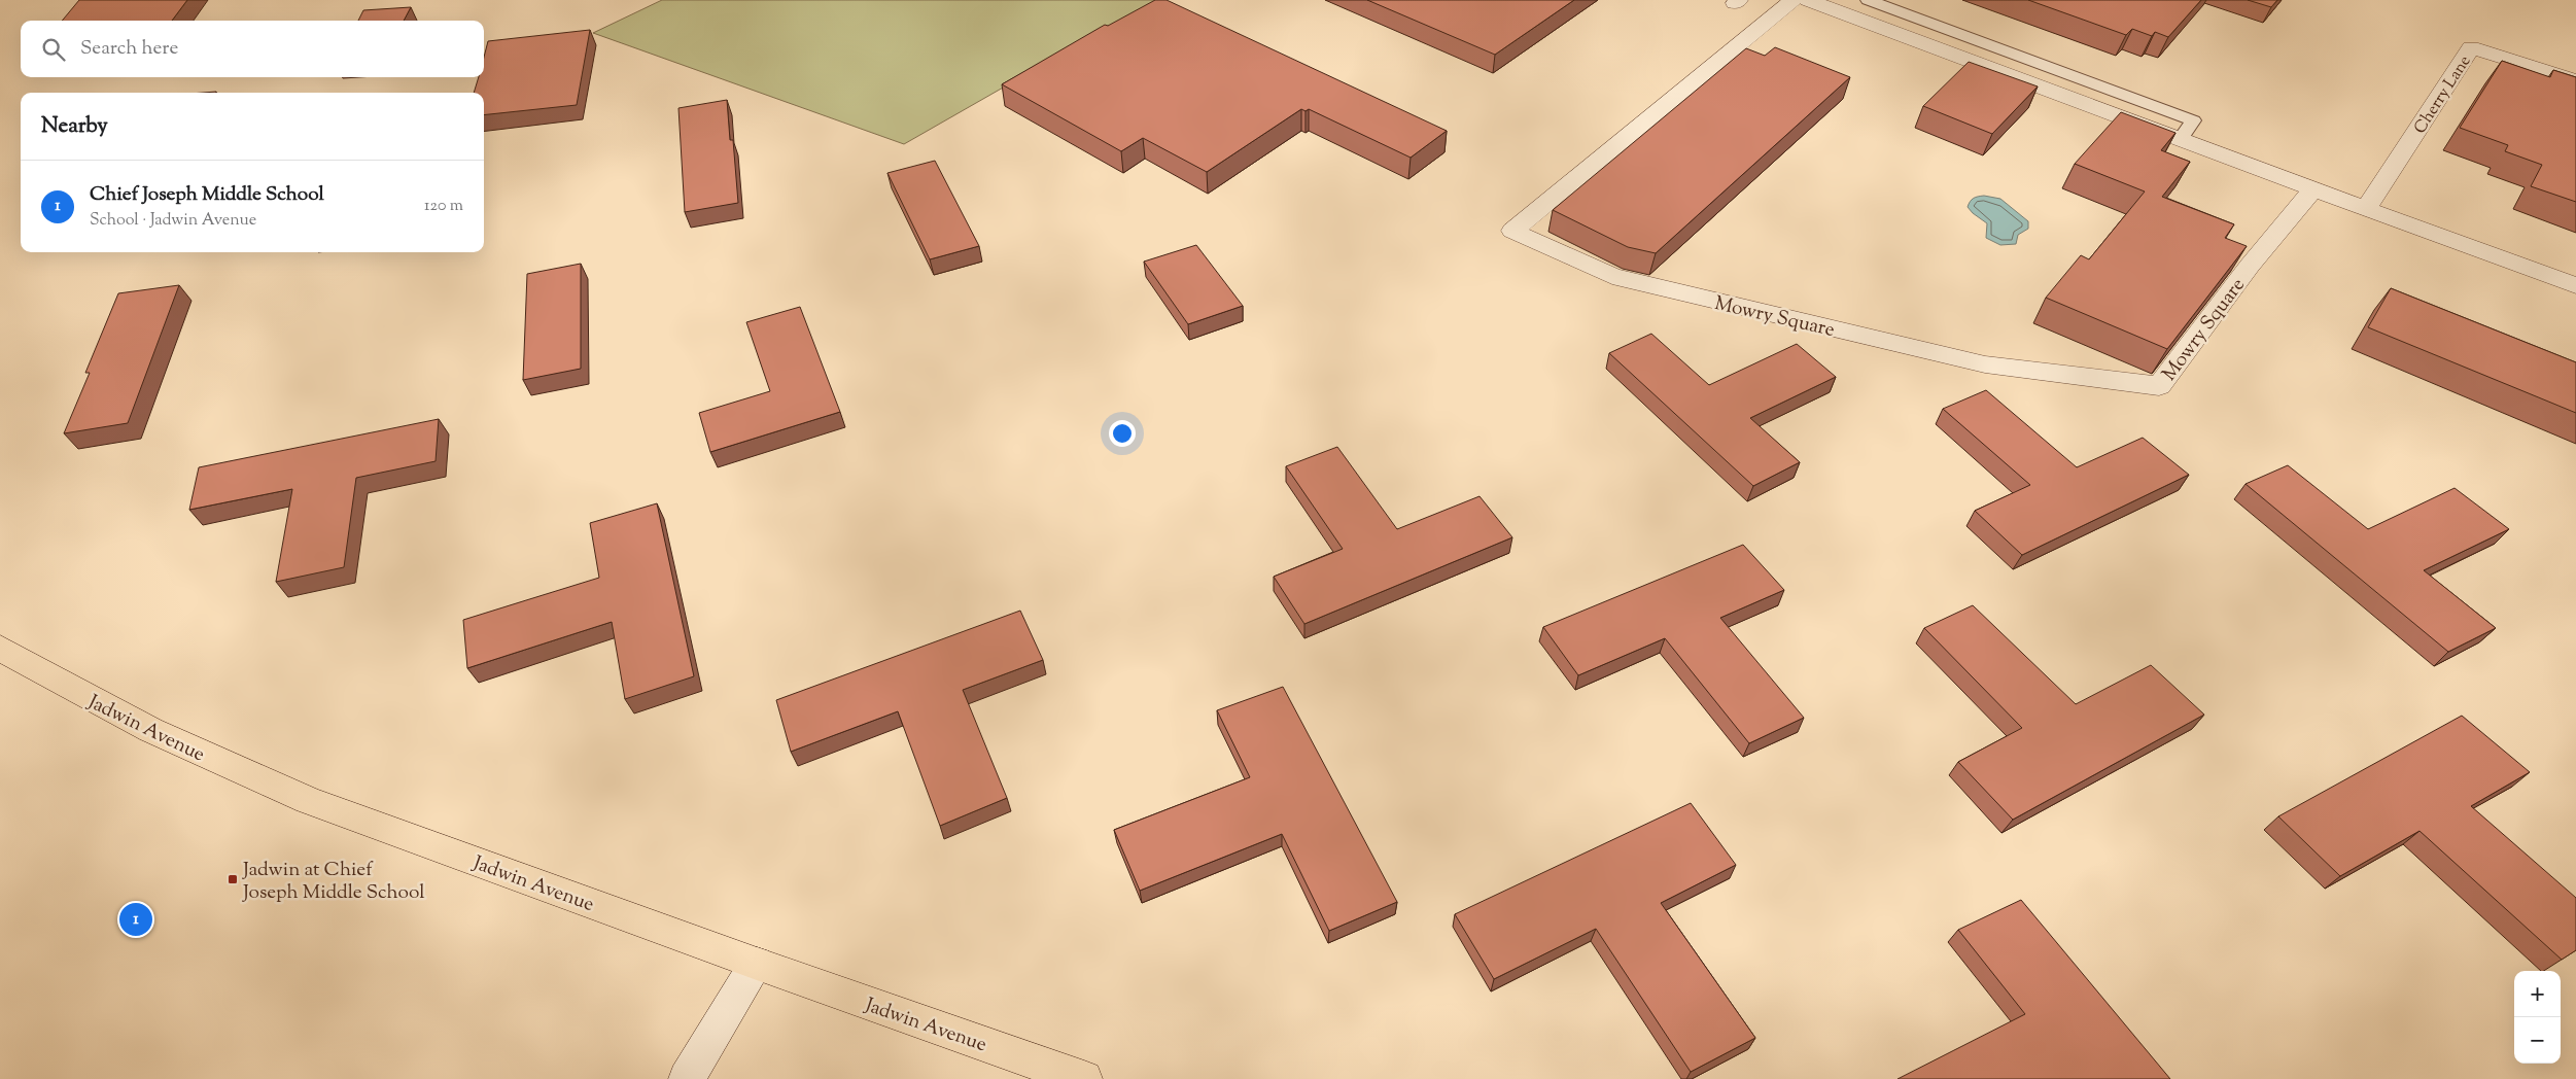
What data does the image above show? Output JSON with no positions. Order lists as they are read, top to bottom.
{
  "streets": {
    "main road": ["Jadwin Avenue"],
    "street": ["Cherry Lane", "Mowry Square"]
  },
  "places": {
    "transit": ["Jadwin at Chief Joseph Middle School"]
  },
  "page": {
    "search": "Search here",
    "heading": "Nearby",
    "list": [
      {
        "mark": "1",
        "name": "Chief Joseph Middle School",
        "note": "School · Jadwin Avenue",
        "value": "120 m"
      }
    ],
    "pins": "1",
    "map_buttons": ["+", "−"]
  }
}
